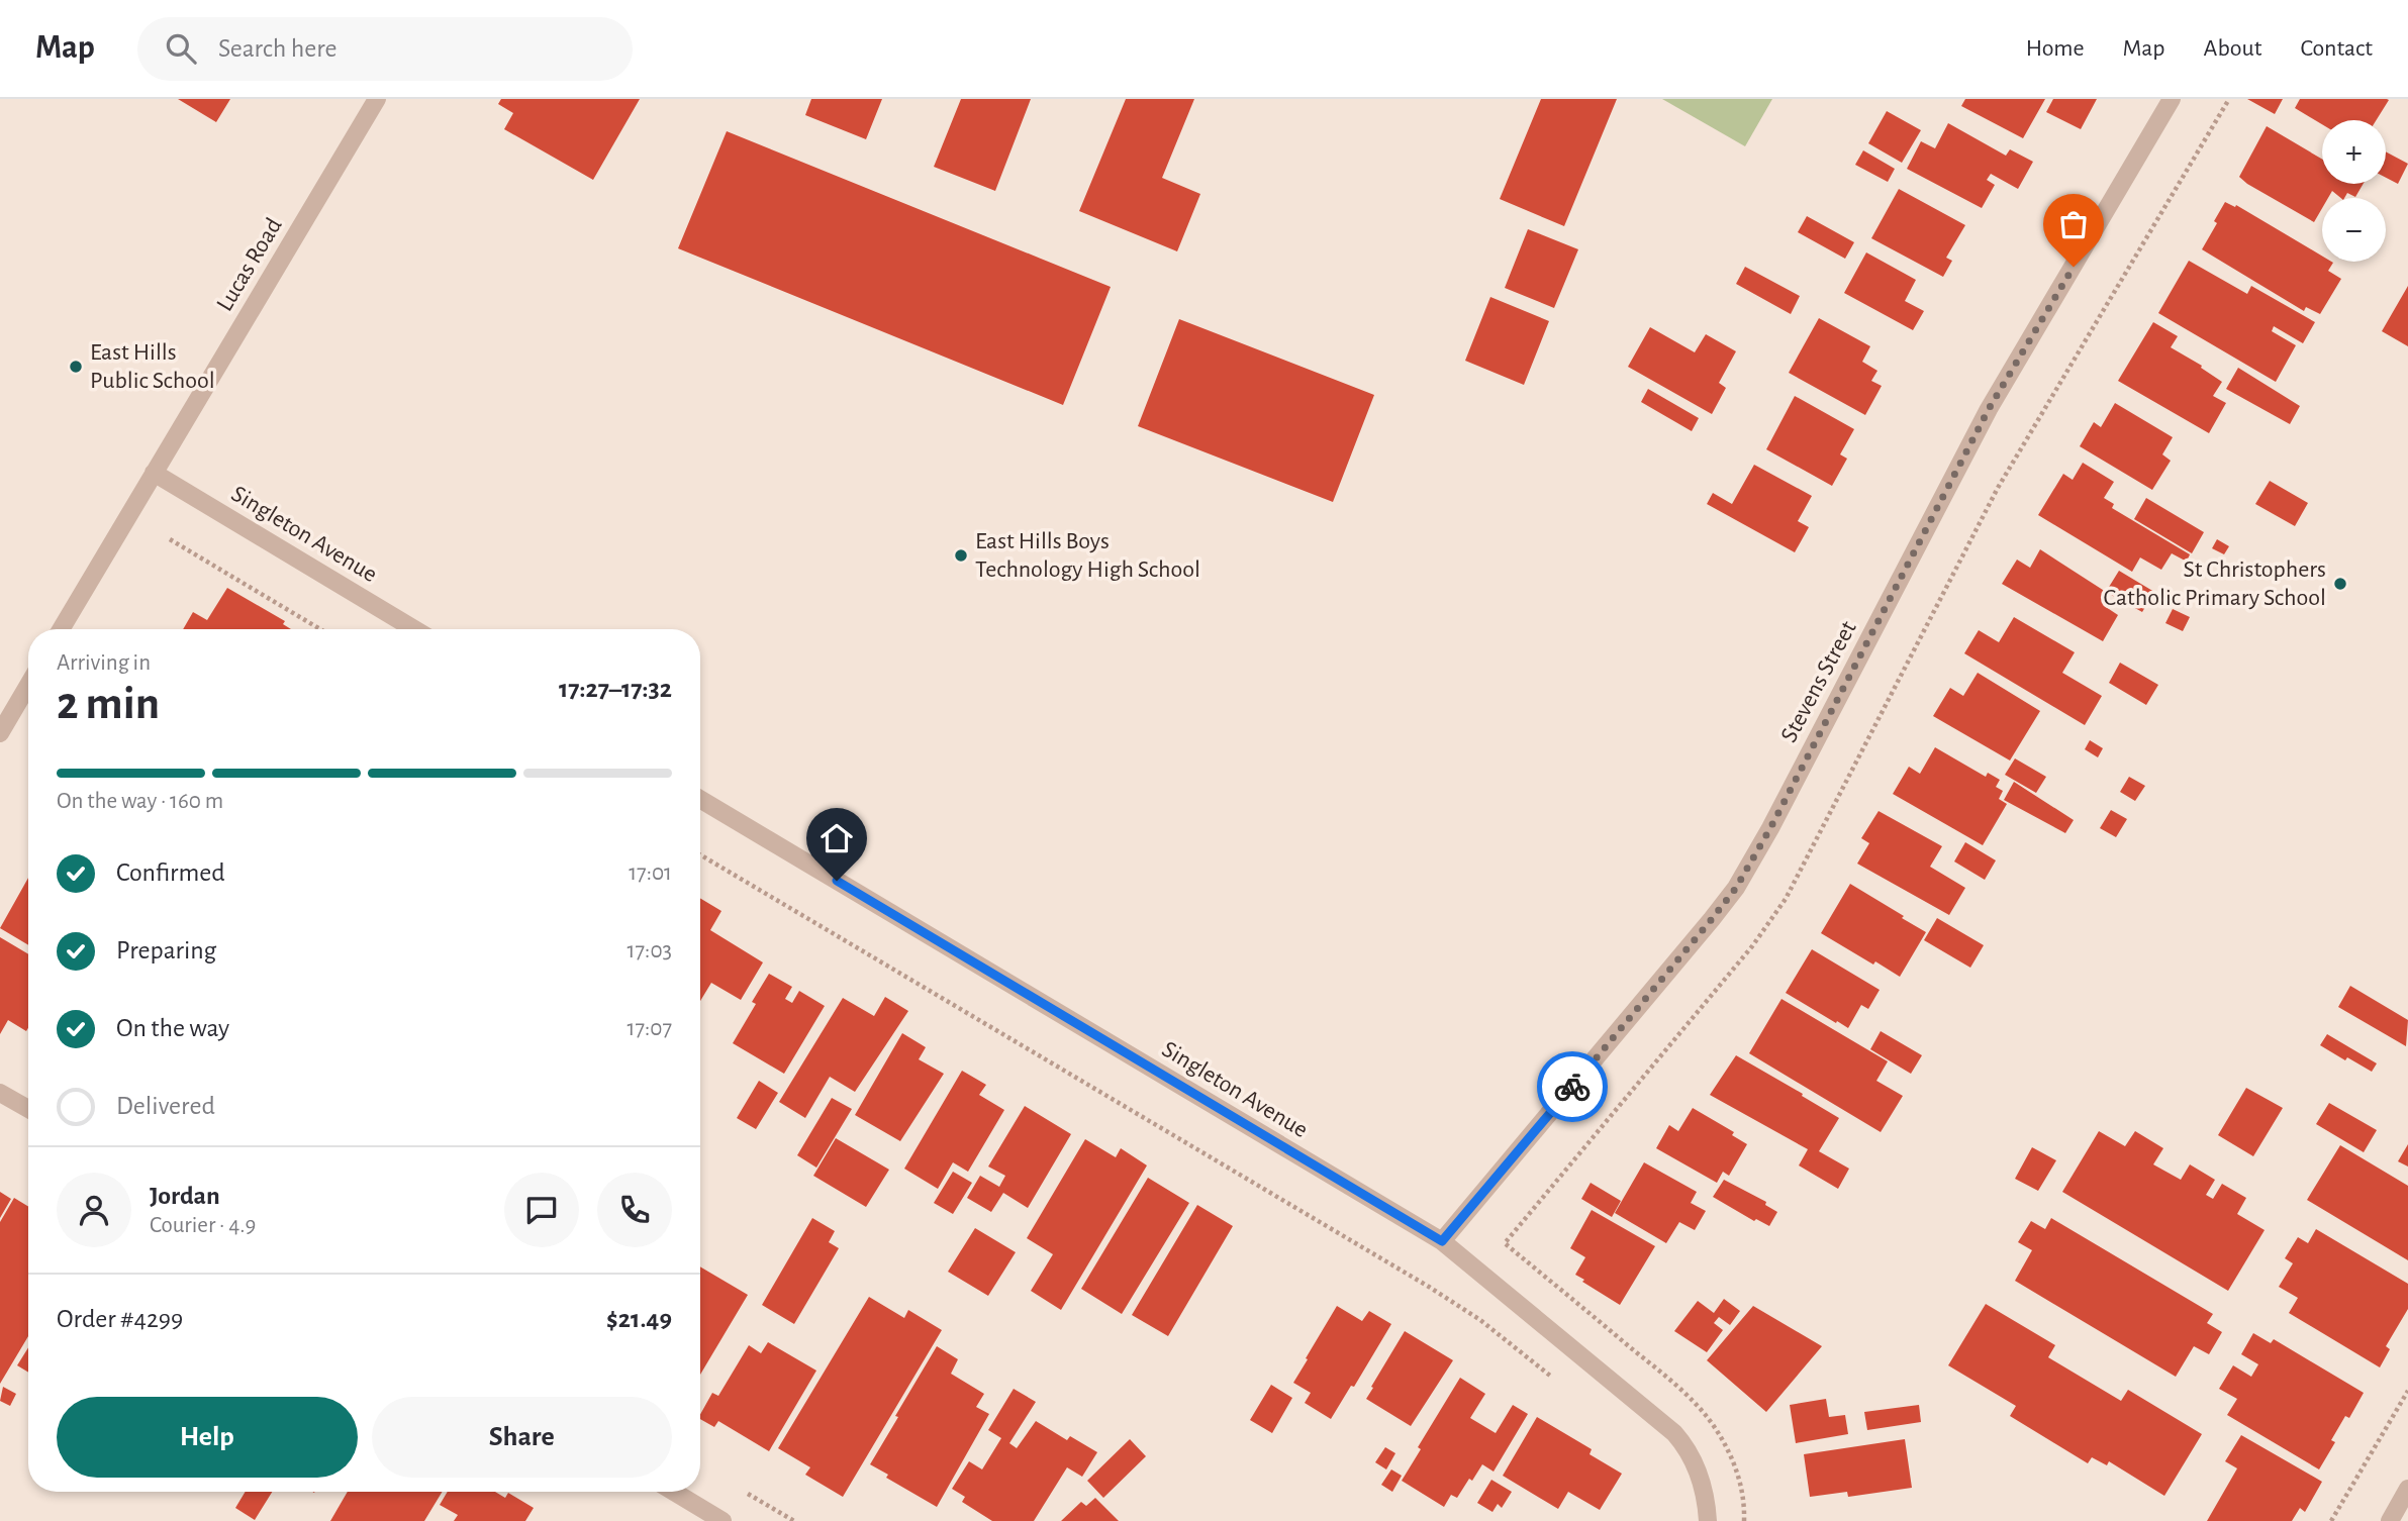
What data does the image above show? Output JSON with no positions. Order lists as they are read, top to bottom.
{
  "streets": {
    "street": ["Lucas Road", "Singleton Avenue", "Stevens Street"]
  },
  "crossings": [
    ["Lucas Road", "Singleton Avenue"],
    ["Singleton Avenue", "Stevens Street"]
  ],
  "places": ["East Hills Public School", "East Hills Boys Technology High School", "St Christophers Catholic Primary School"],
  "page": {
    "header": "Map",
    "search": "Search here",
    "nav": [
      "Home",
      "Map",
      "About",
      "Contact"
    ],
    "map_buttons": ["+", "−"],
    "heading": ["2 min", "Arriving in", "17:27–17:32"],
    "panel": [
      "Jordan",
      "Courier · 4.9",
      "Order #4299",
      "$21.49"
    ],
    "bar": "On the way · 160 m",
    "list": [
      ["Confirmed", "17:01"],
      ["Preparing", "17:03"],
      ["On the way", "17:07"],
      "Delivered"
    ],
    "buttons": ["Help", "Share"]
  }
}
